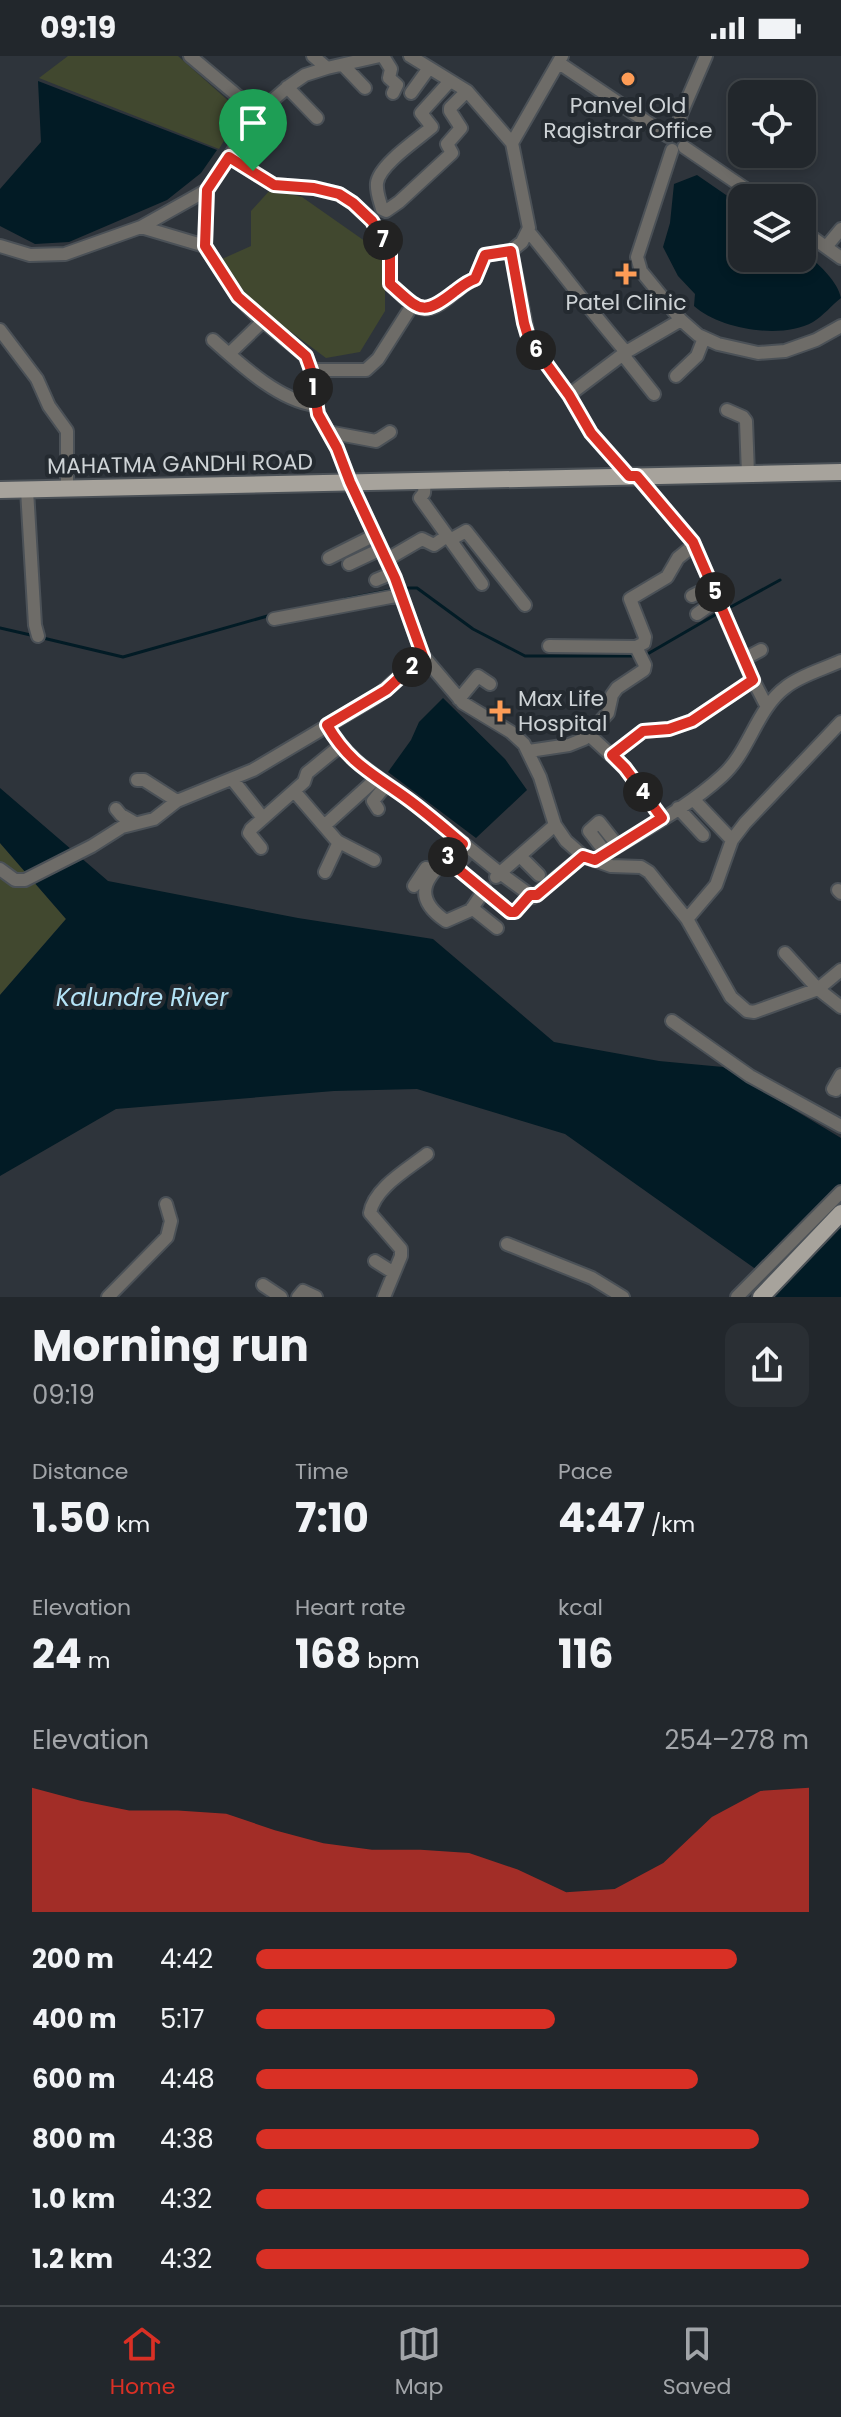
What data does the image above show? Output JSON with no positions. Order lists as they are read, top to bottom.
{
  "streets": {
    "main road": ["MAHATMA GANDHI ROAD"]
  },
  "water": ["Kalundre River"],
  "places": {
    "other": ["Panvel Old Ragistrar Office"],
    "health": ["Patel Clinic", "Max Life Hospital"]
  },
  "page": {
    "status": "09:19",
    "pins": [
      "7",
      "6",
      "1",
      "5",
      "2",
      "4",
      "3"
    ],
    "heading": ["Morning run", "09:19"],
    "stats": [
      ["Distance", "1.50 km"],
      ["Time", "7:10"],
      ["Pace", "4:47 /km"],
      ["Elevation", "24 m"],
      ["Heart rate", "168 bpm"],
      ["kcal", "116"]
    ],
    "chart": ["Elevation", "254–278 m"],
    "list": [
      {
        "name": "200 m",
        "note": "4:42"
      },
      {
        "name": "400 m",
        "note": "5:17"
      },
      {
        "name": "600 m",
        "note": "4:48"
      },
      {
        "name": "800 m",
        "note": "4:38"
      },
      {
        "name": "1.0 km",
        "note": "4:32"
      },
      {
        "name": "1.2 km",
        "note": "4:32"
      }
    ],
    "tabs": ["Home", "Map", "Saved"]
  }
}
